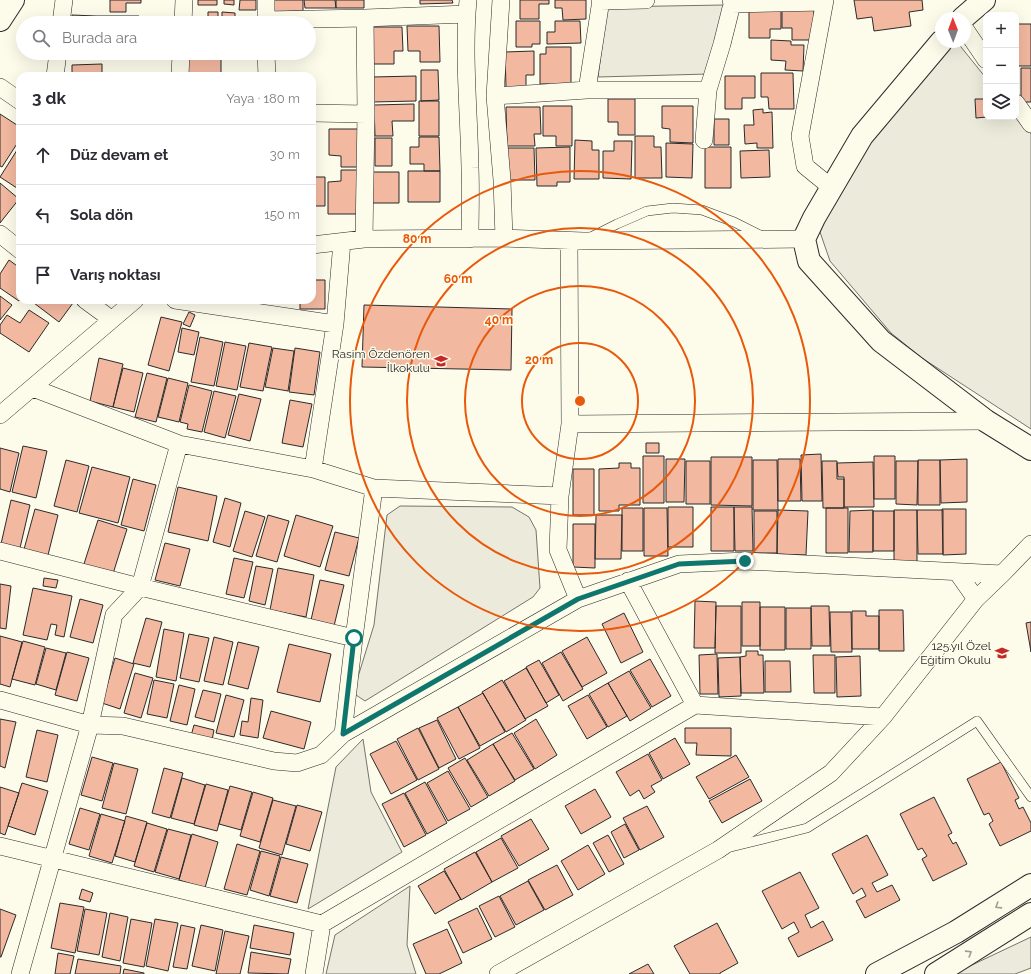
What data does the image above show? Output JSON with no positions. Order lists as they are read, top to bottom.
{
  "places": {
    "school or university": ["Rasim Özdenören İlkokulu", "125.yıl Özel Eğitim Okulu"]
  },
  "north": "top",
  "page": {
    "map_buttons": ["+", "−"],
    "search": "Burada ara",
    "heading": ["3 dk", "Yaya · 180 m"],
    "list": [
      ["Düz devam et", "30 m"],
      ["Sola dön", "150 m"],
      "Varış noktası"
    ]
  },
  "rings": [
    "80 m",
    "60 m",
    "40 m",
    "20 m"
  ]
}
